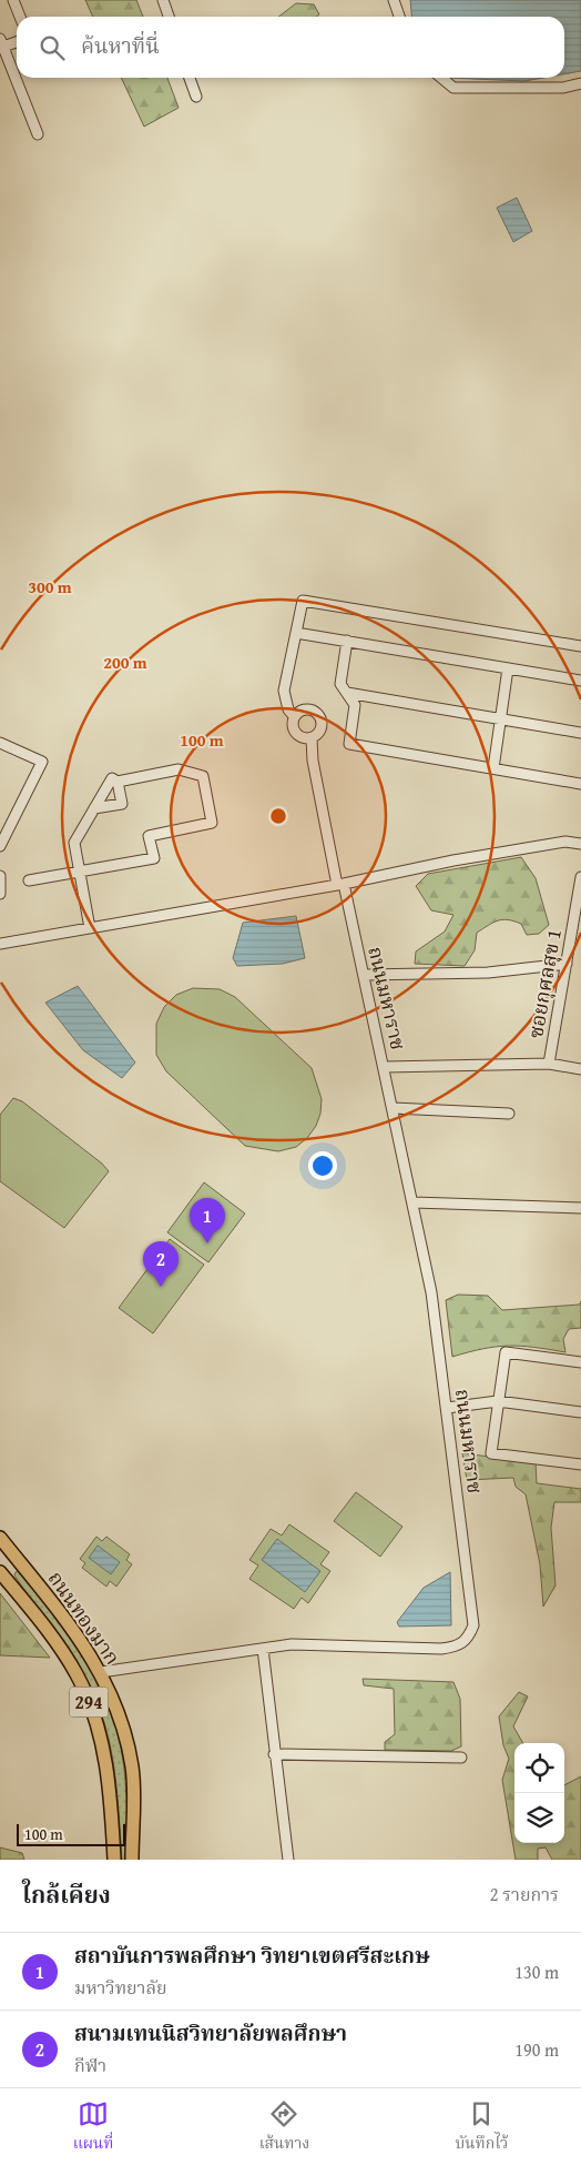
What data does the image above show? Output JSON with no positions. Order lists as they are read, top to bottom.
{
  "streets": {
    "main road": ["ถนนทองมาก", "294"],
    "street": ["ซอยกุศลสุข 1", "ถนนมหาราช"]
  },
  "crossings": [
    ["ถนนมหาราช", "ถนนทองมาก"]
  ],
  "scale_bar": "100 m",
  "page": {
    "search": "ค้นหาที่นี่",
    "pins": ["1", "2"],
    "scale": "100 m",
    "heading": ["ใกล้เคียง", "2 รายการ"],
    "list": [
      {
        "mark": "1",
        "name": "สถาบันการพลศึกษา วิทยาเขตศรีสะเกษ",
        "note": "มหาวิทยาลัย",
        "value": "130 m"
      },
      {
        "mark": "2",
        "name": "สนามเทนนิสวิทยาลัยพลศึกษา",
        "note": "กีฬา",
        "value": "190 m"
      }
    ],
    "nav": ["แผนที่", "เส้นทาง", "บันทึกไว้"]
  },
  "rings": ["300 m", "200 m", "100 m"]
}
